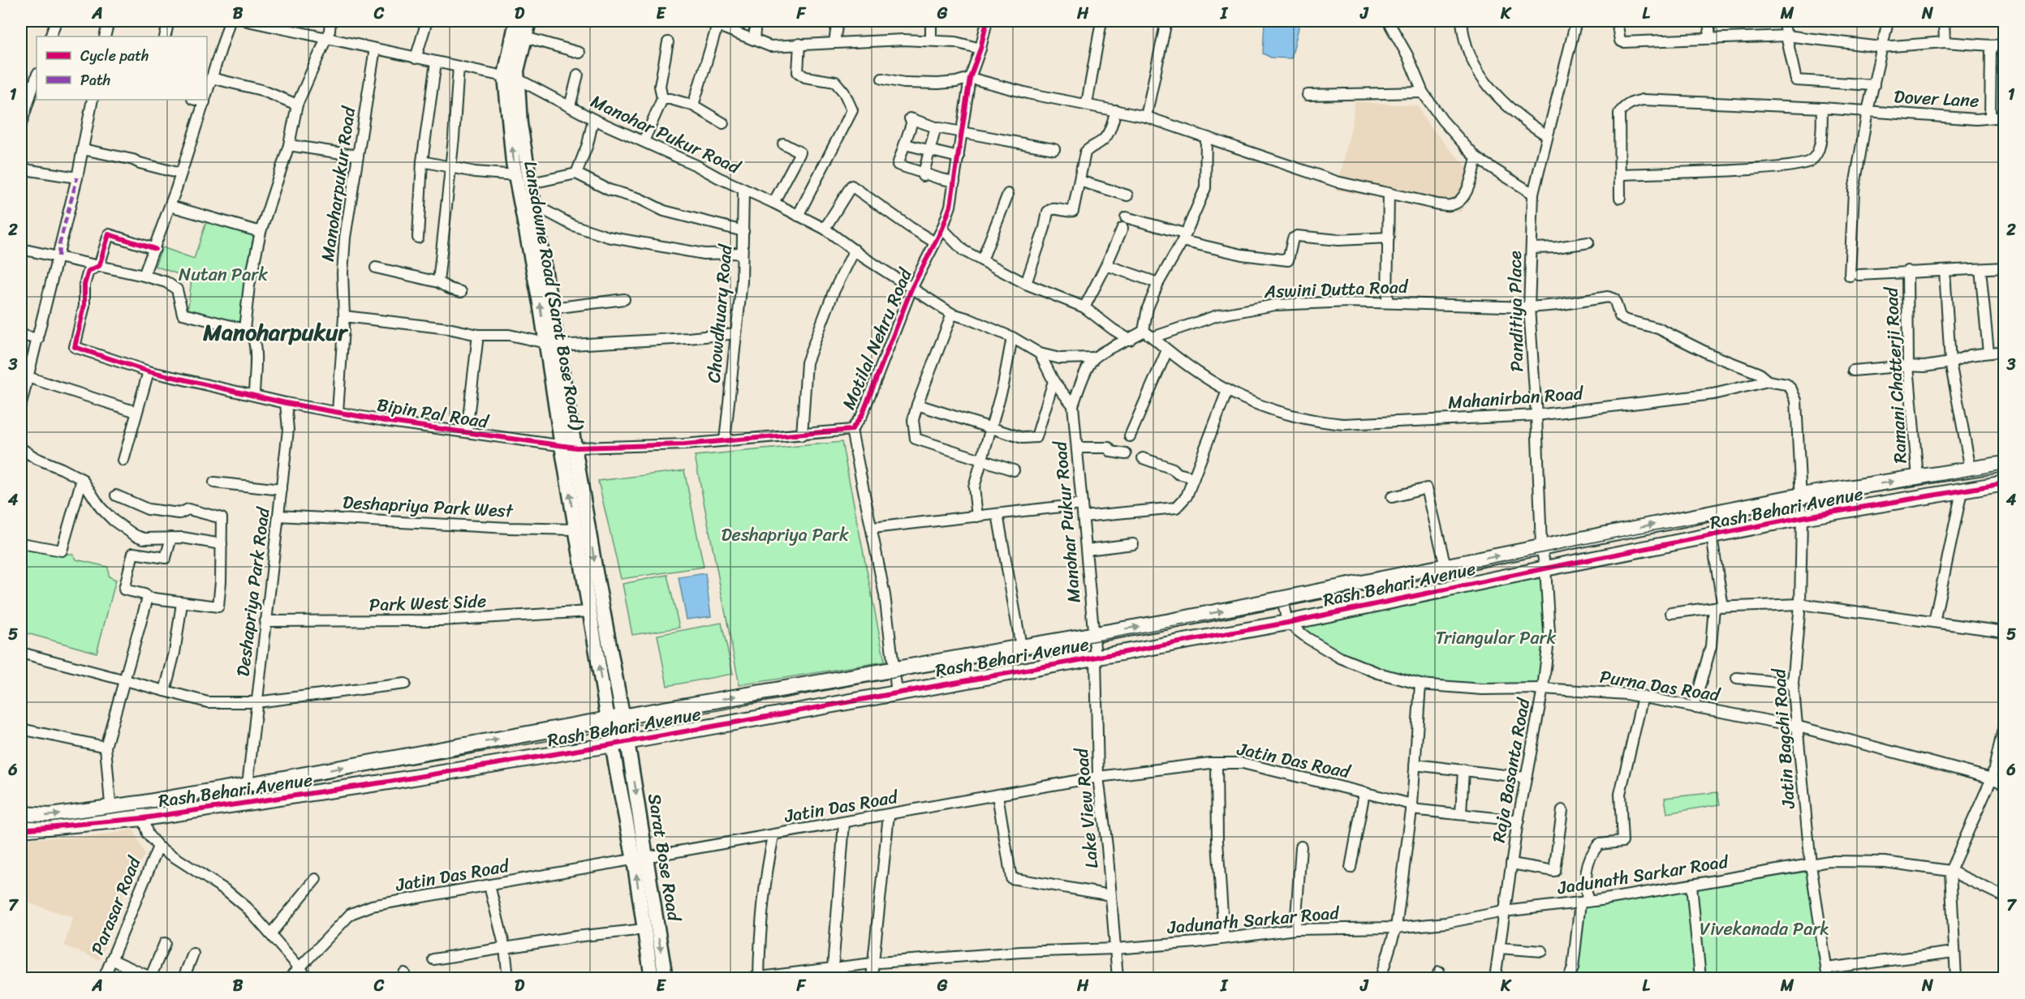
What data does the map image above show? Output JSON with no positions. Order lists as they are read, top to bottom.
{
  "streets": {
    "main road": ["Lansdowne Road (Sarat Bose Road)", "Rash Behari Avenue", "Sarat Bose Road"],
    "street": [
      "Dover Lane",
      "Manohar Pukur Road",
      "Manoharpukur Road",
      "Aswini Dutta Road",
      "Panditiya Place",
      "Chowdhuary Road",
      "Motilal Nehru Road",
      "Ramani Chatterji Road",
      "Mahanirban Road",
      "Bipin Pal Road",
      "Deshapriya Park West",
      "Deshapriya Park Road",
      "Park West Side",
      "Purna Das Road",
      "Jatin Bagchi Road",
      "Jatin Das Road",
      "Raja Basanta Road",
      "Lake View Road",
      "Jadunath Sarkar Road",
      "Parasar Road"
    ]
  },
  "crossings": [
    ["Manohar Pukur Road", "Manoharpukur Road"],
    ["Manohar Pukur Road", "Lansdowne Road (Sarat Bose Road)"],
    ["Manohar Pukur Road", "Chowdhuary Road"],
    ["Manohar Pukur Road", "Motilal Nehru Road"],
    ["Manohar Pukur Road", "Rash Behari Avenue"],
    ["Manohar Pukur Road", "Lake View Road"],
    ["Manoharpukur Road", "Bipin Pal Road"],
    ["Aswini Dutta Road", "Panditiya Place"],
    ["Aswini Dutta Road", "Mahanirban Road"],
    ["Lansdowne Road (Sarat Bose Road)", "Motilal Nehru Road"],
    ["Lansdowne Road (Sarat Bose Road)", "Bipin Pal Road"],
    ["Lansdowne Road (Sarat Bose Road)", "Deshapriya Park West"],
    ["Lansdowne Road (Sarat Bose Road)", "Rash Behari Avenue"],
    ["Lansdowne Road (Sarat Bose Road)", "Park West Side"],
    ["Lansdowne Road (Sarat Bose Road)", "Jatin Das Road"],
    ["Lansdowne Road (Sarat Bose Road)", "Sarat Bose Road"],
    ["Panditiya Place", "Mahanirban Road"],
    ["Panditiya Place", "Rash Behari Avenue"],
    ["Panditiya Place", "Raja Basanta Road"],
    ["Chowdhuary Road", "Motilal Nehru Road"],
    ["Motilal Nehru Road", "Bipin Pal Road"],
    ["Ramani Chatterji Road", "Rash Behari Avenue"],
    ["Bipin Pal Road", "Deshapriya Park Road"],
    ["Deshapriya Park West", "Deshapriya Park Road"],
    ["Rash Behari Avenue", "Deshapriya Park Road"],
    ["Rash Behari Avenue", "Purna Das Road"],
    ["Rash Behari Avenue", "Jatin Bagchi Road"],
    ["Rash Behari Avenue", "Raja Basanta Road"],
    ["Rash Behari Avenue", "Lake View Road"],
    ["Rash Behari Avenue", "Sarat Bose Road"],
    ["Deshapriya Park Road", "Park West Side"],
    ["Purna Das Road", "Jatin Bagchi Road"],
    ["Purna Das Road", "Raja Basanta Road"],
    ["Jatin Bagchi Road", "Jadunath Sarkar Road"],
    ["Jatin Das Road", "Raja Basanta Road"],
    ["Jatin Das Road", "Lake View Road"],
    ["Jatin Das Road", "Sarat Bose Road"],
    ["Raja Basanta Road", "Jadunath Sarkar Road"],
    ["Lake View Road", "Jadunath Sarkar Road"]
  ],
  "one_way": ["Sarat Bose Road"],
  "districts": ["Manoharpukur"],
  "parks": [
    "Nutan Park",
    "Deshapriya Park",
    "Triangular Park",
    "Vivekanada Park"
  ],
  "legend": ["Cycle path", "Path"],
  "grid": {
    "columns": [
      "A",
      "B",
      "C",
      "D",
      "E",
      "F",
      "G",
      "H",
      "I",
      "J",
      "K",
      "L",
      "M",
      "N"
    ],
    "rows": [
      "1",
      "2",
      "3",
      "4",
      "5",
      "6",
      "7"
    ]
  }
}
